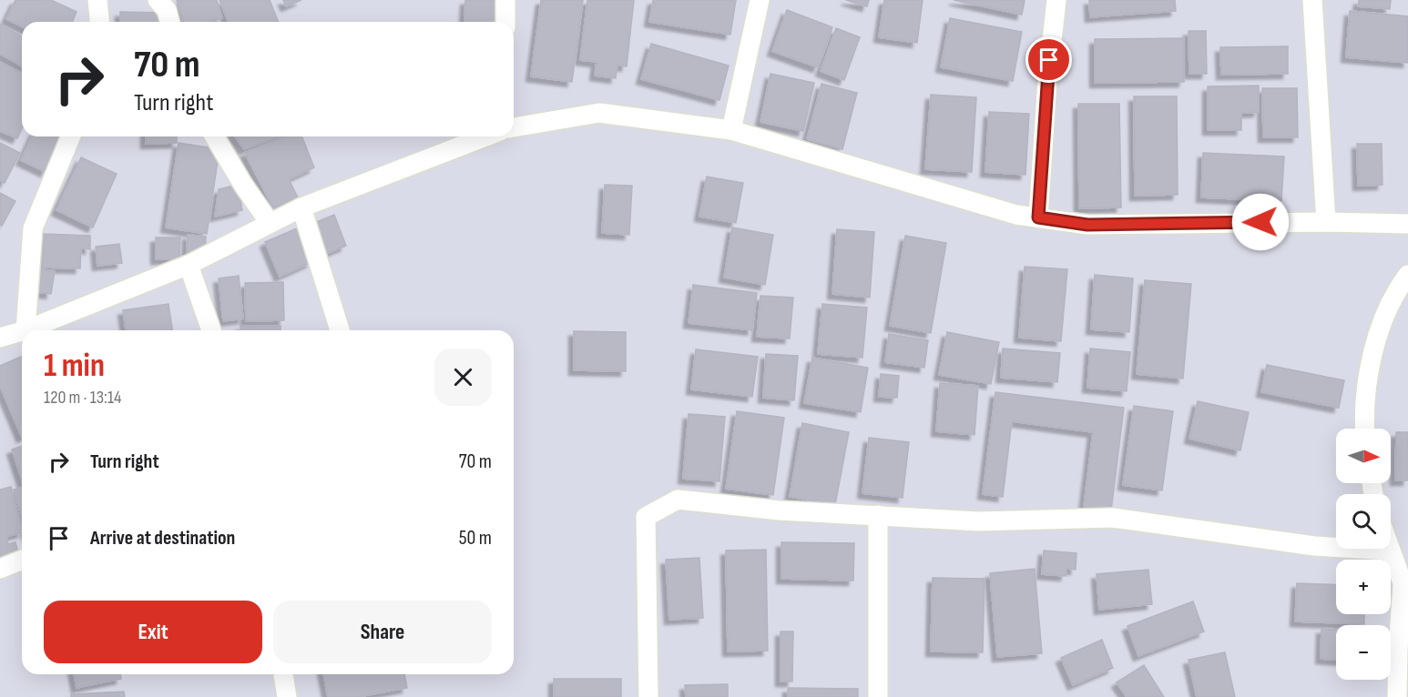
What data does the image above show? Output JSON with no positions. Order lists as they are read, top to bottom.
{
  "north": "right",
  "page": {
    "turn": ["70 m", "Turn right"],
    "heading": ["1 min", "120 m · 13:14"],
    "list": [
      {
        "name": "Turn right",
        "value": "70 m"
      },
      {
        "name": "Arrive at destination",
        "value": "50 m"
      }
    ],
    "map_buttons": ["+", "−"],
    "buttons": ["Exit", "Share"]
  }
}
